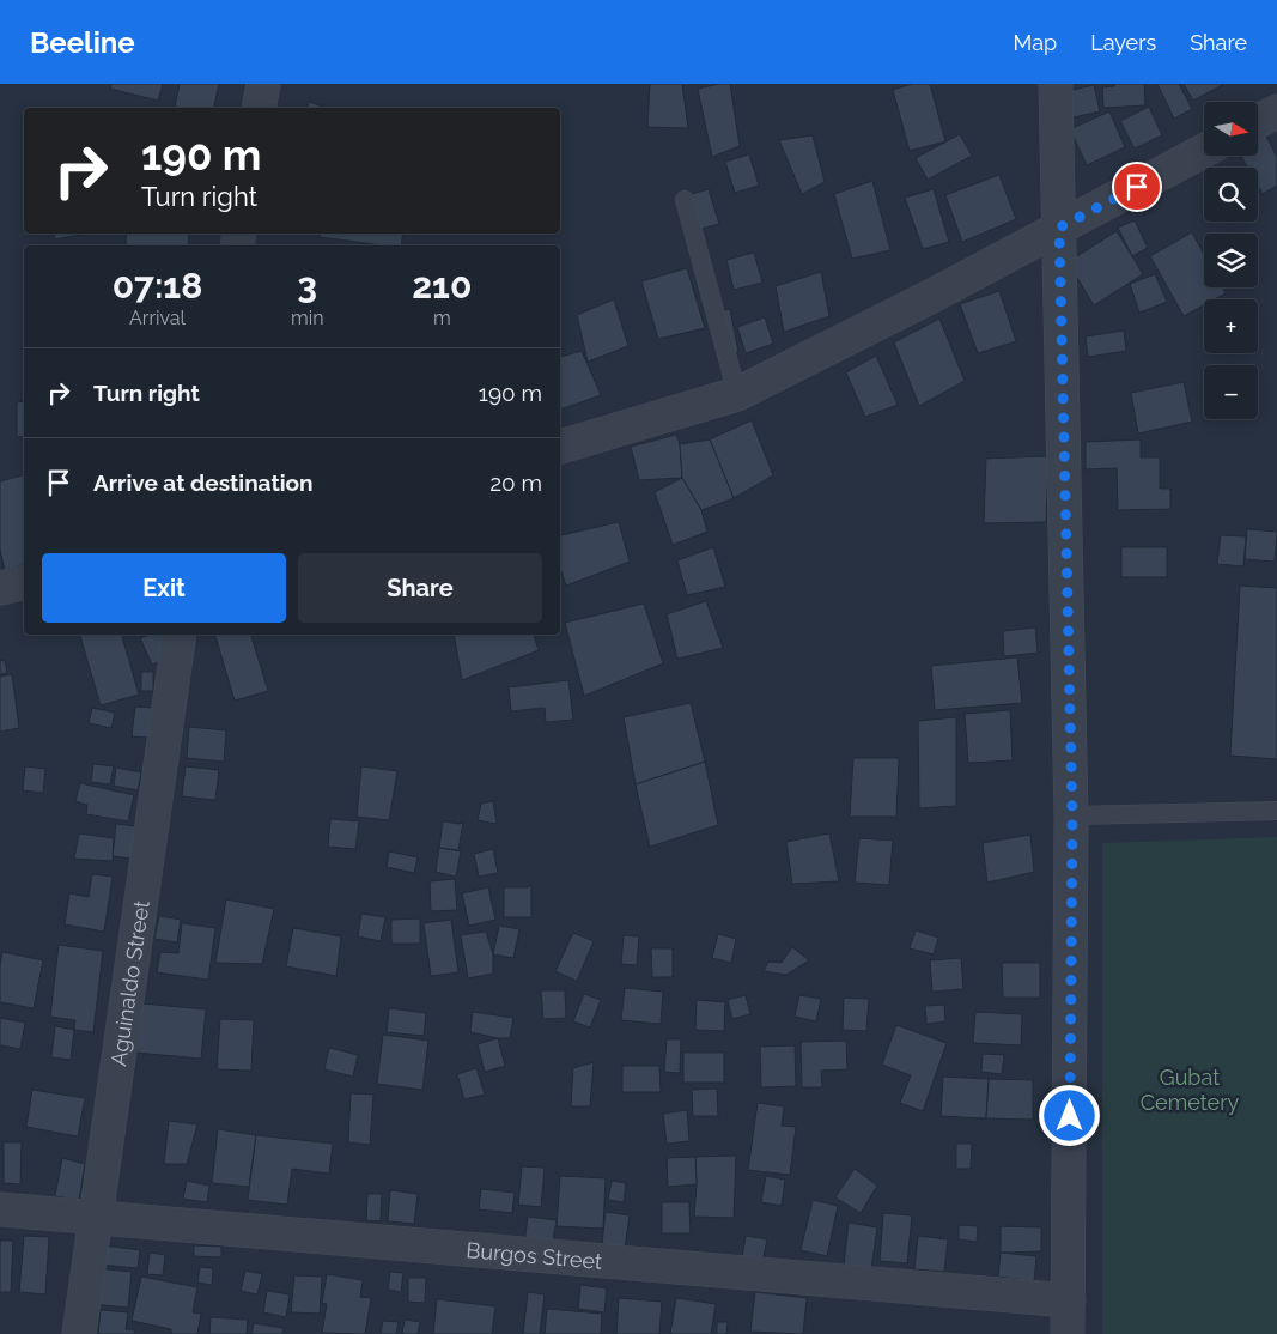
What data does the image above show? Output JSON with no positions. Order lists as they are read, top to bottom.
{
  "streets": {
    "street": ["Aguinaldo Street", "Burgos Street"]
  },
  "crossings": [
    ["Aguinaldo Street", "Burgos Street"]
  ],
  "parks": ["Gubat Cemetery"],
  "north": "right",
  "page": {
    "header": "Beeline",
    "nav": ["Map", "Layers", "Share"],
    "map_buttons": ["+", "−"],
    "turn": ["190 m", "Turn right"],
    "eta": [
      "07:18",
      "Arrival",
      "3",
      "min",
      "210",
      "m"
    ],
    "list": [
      {
        "name": "Turn right",
        "value": "190 m"
      },
      {
        "name": "Arrive at destination",
        "value": "20 m"
      }
    ],
    "buttons": ["Exit", "Share"]
  }
}
